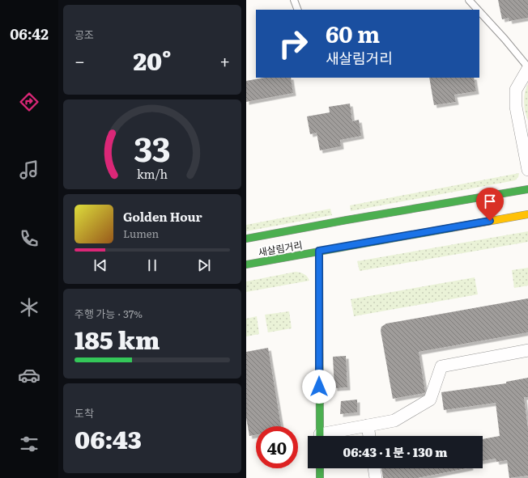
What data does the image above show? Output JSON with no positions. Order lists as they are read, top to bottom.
{
  "streets": {
    "main road": ["새살림거리"]
  },
  "page": {
    "tabs": "06:42",
    "tile": [
      "공조",
      ["주행 가능 · 37%", "185 km"],
      ["도착", "06:43"]
    ],
    "turn": ["60 m", "새살림거리"],
    "heat": ["−", "20°", "+"],
    "song": ["Golden Hour", "Lumen"],
    "limit": "40",
    "trip": "06:43 · 1 분 · 130 m",
    "gauge": ["33", "km/h"]
  }
}
